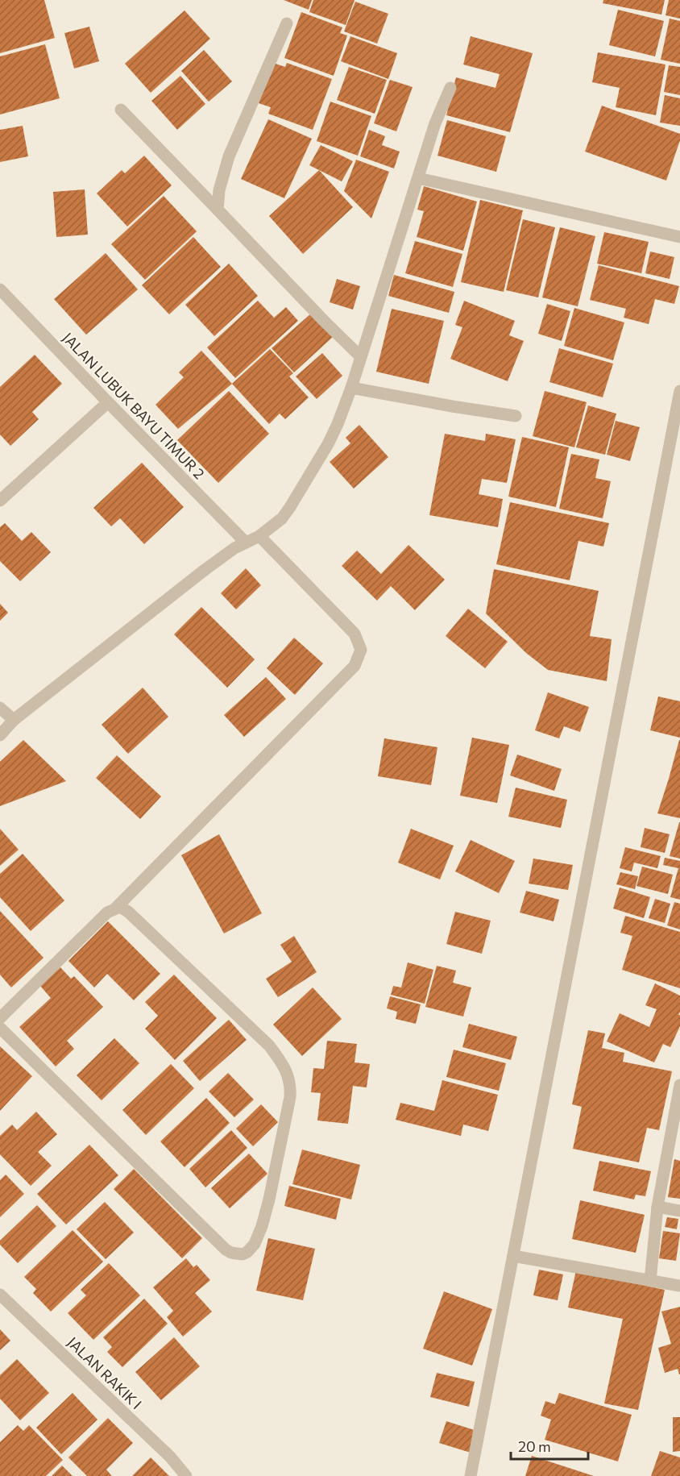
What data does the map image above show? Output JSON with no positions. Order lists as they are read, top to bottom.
{
  "streets": {
    "street": ["JALAN LUBUK BAYU TIMUR 2", "JALAN RAKIK I"]
  },
  "scale_bar": "20 m"
}
